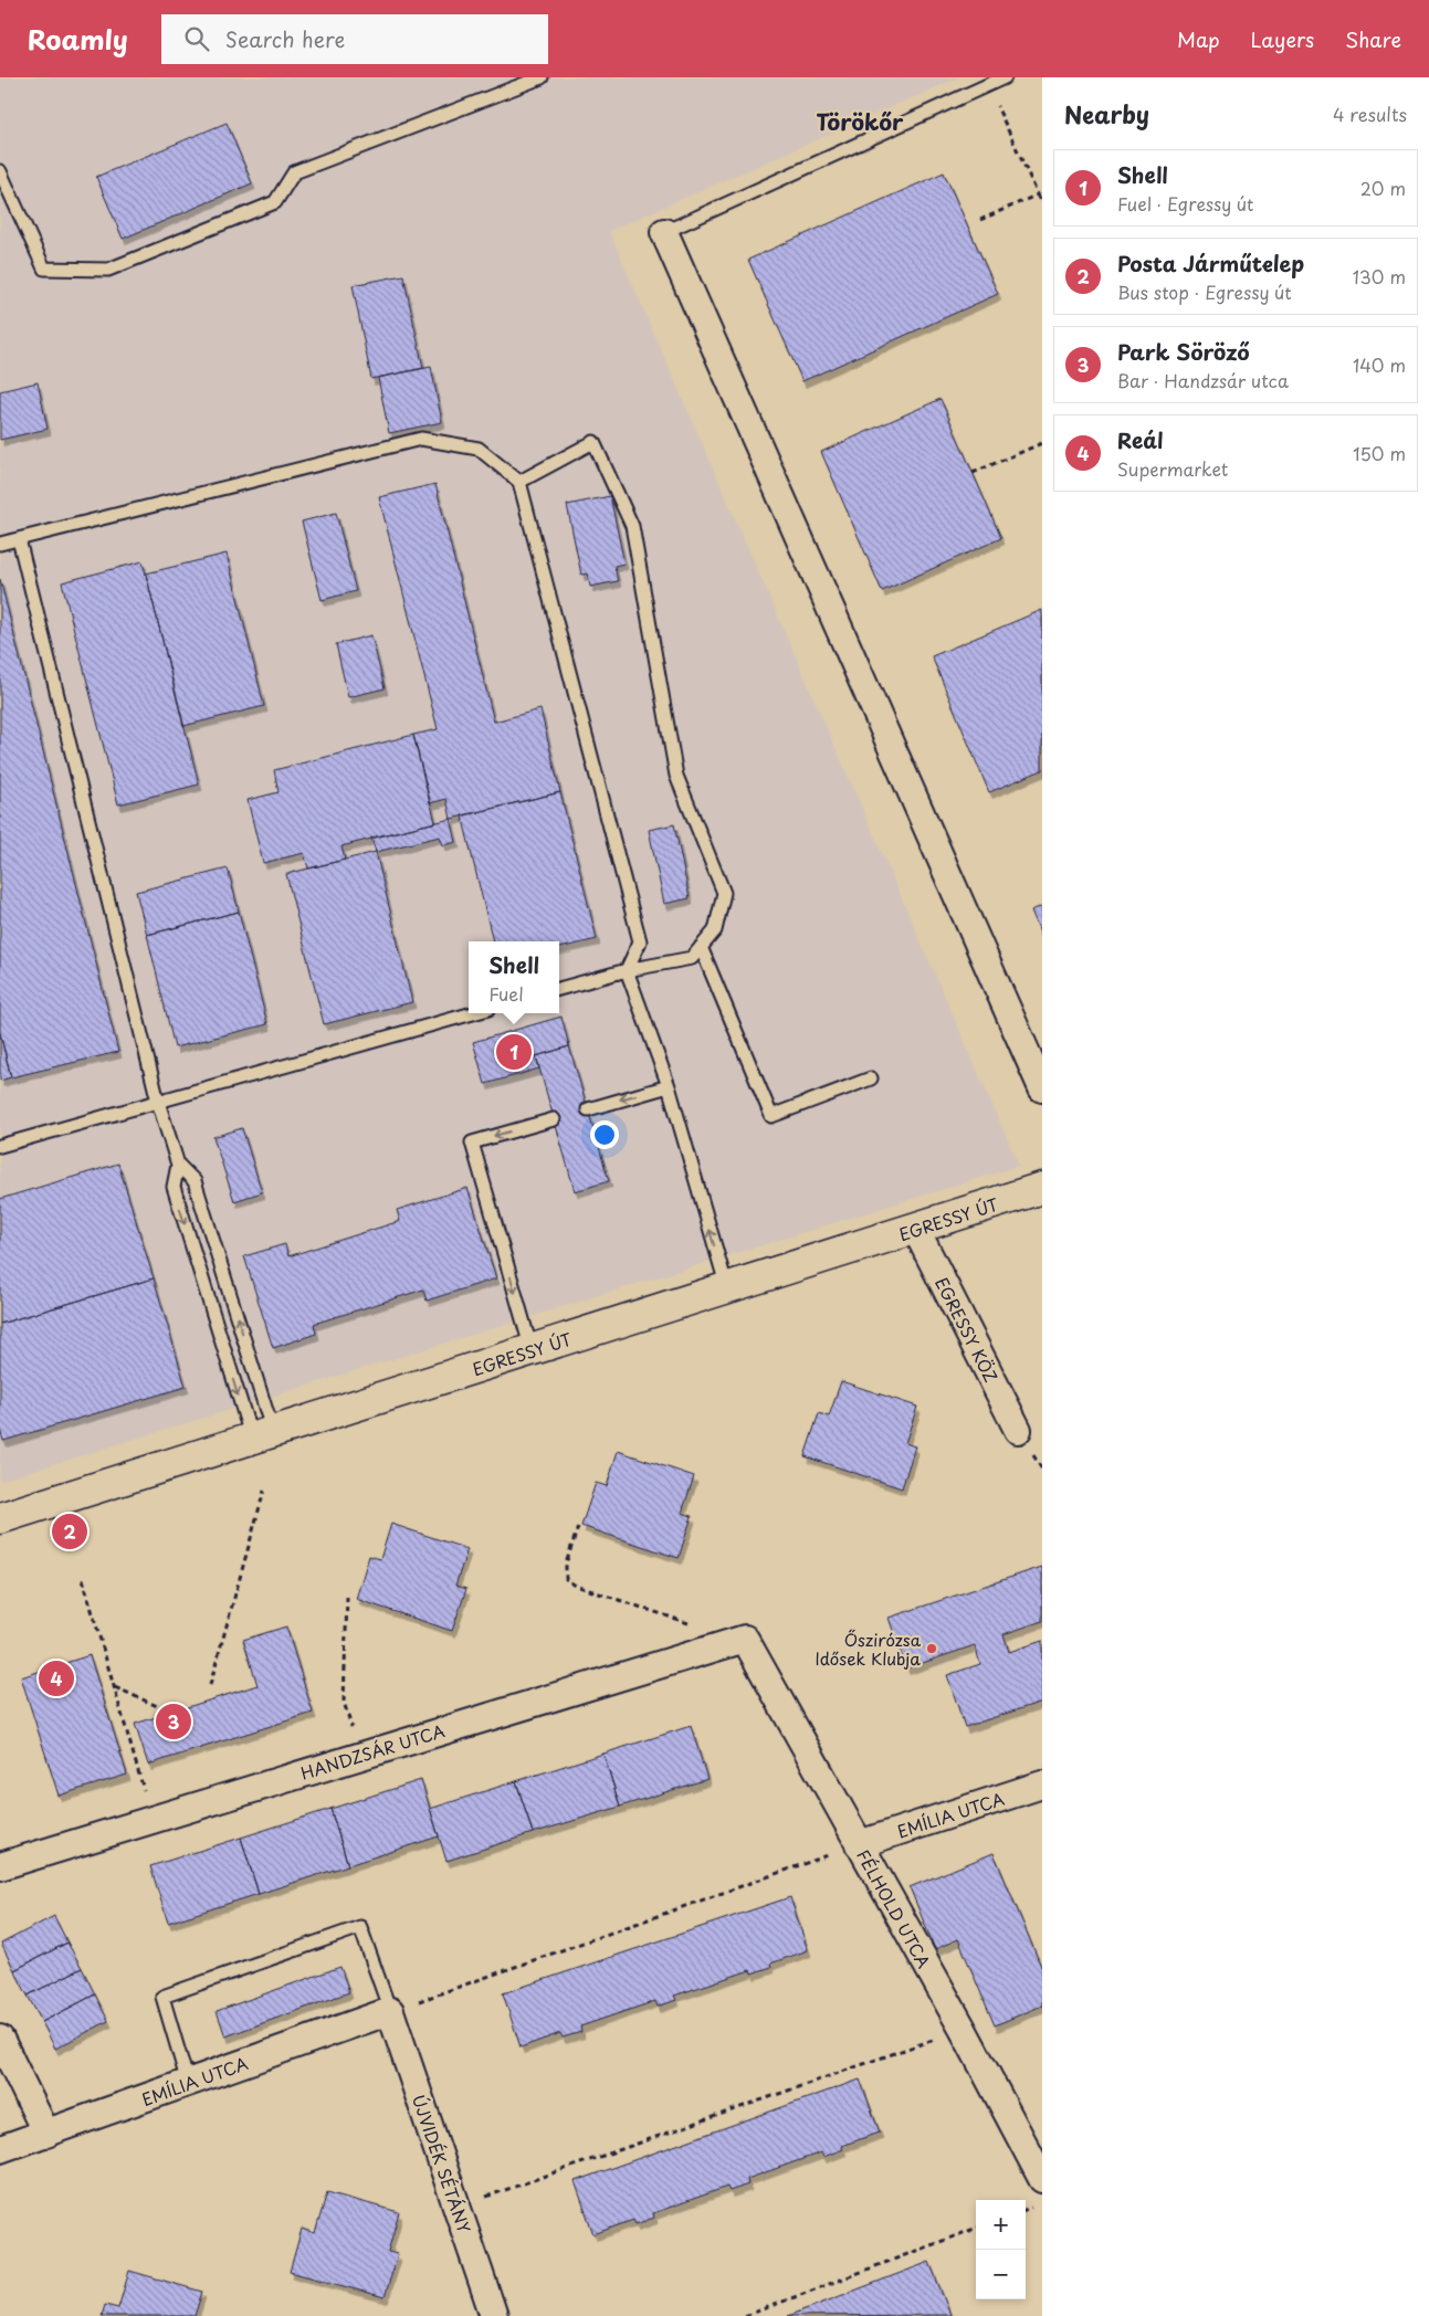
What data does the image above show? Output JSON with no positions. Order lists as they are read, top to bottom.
{
  "streets": {
    "street": [
      "EGRESSY ÚT",
      "EGRESSY KÖZ",
      "HANDZSÁR UTCA",
      "EMÍLIA UTCA",
      "FÉLHOLD UTCA",
      "ÚJVIDÉK SÉTÁNY"
    ]
  },
  "crossings": [
    ["EGRESSY ÚT", "EGRESSY KÖZ"],
    ["HANDZSÁR UTCA", "FÉLHOLD UTCA"],
    ["EMÍLIA UTCA", "FÉLHOLD UTCA"],
    ["EMÍLIA UTCA", "ÚJVIDÉK SÉTÁNY"]
  ],
  "districts": ["Törökőr"],
  "places": ["Őszirózsa Idősek Klubja"],
  "page": {
    "header": "Roamly",
    "search": "Search here",
    "nav": ["Map", "Layers", "Share"],
    "heading": ["Nearby", "4 results"],
    "list": [
      {
        "mark": "1",
        "name": "Shell",
        "note": "Fuel · Egressy út",
        "value": "20 m"
      },
      {
        "mark": "2",
        "name": "Posta Járműtelep",
        "note": "Bus stop · Egressy út",
        "value": "130 m"
      },
      {
        "mark": "3",
        "name": "Park Söröző",
        "note": "Bar · Handzsár utca",
        "value": "140 m"
      },
      {
        "mark": "4",
        "name": "Reál",
        "note": "Supermarket",
        "value": "150 m"
      }
    ],
    "popup": ["Shell", "Fuel"],
    "pins": [
      "1",
      "2",
      "4",
      "3"
    ],
    "map_buttons": ["+", "−"]
  }
}
